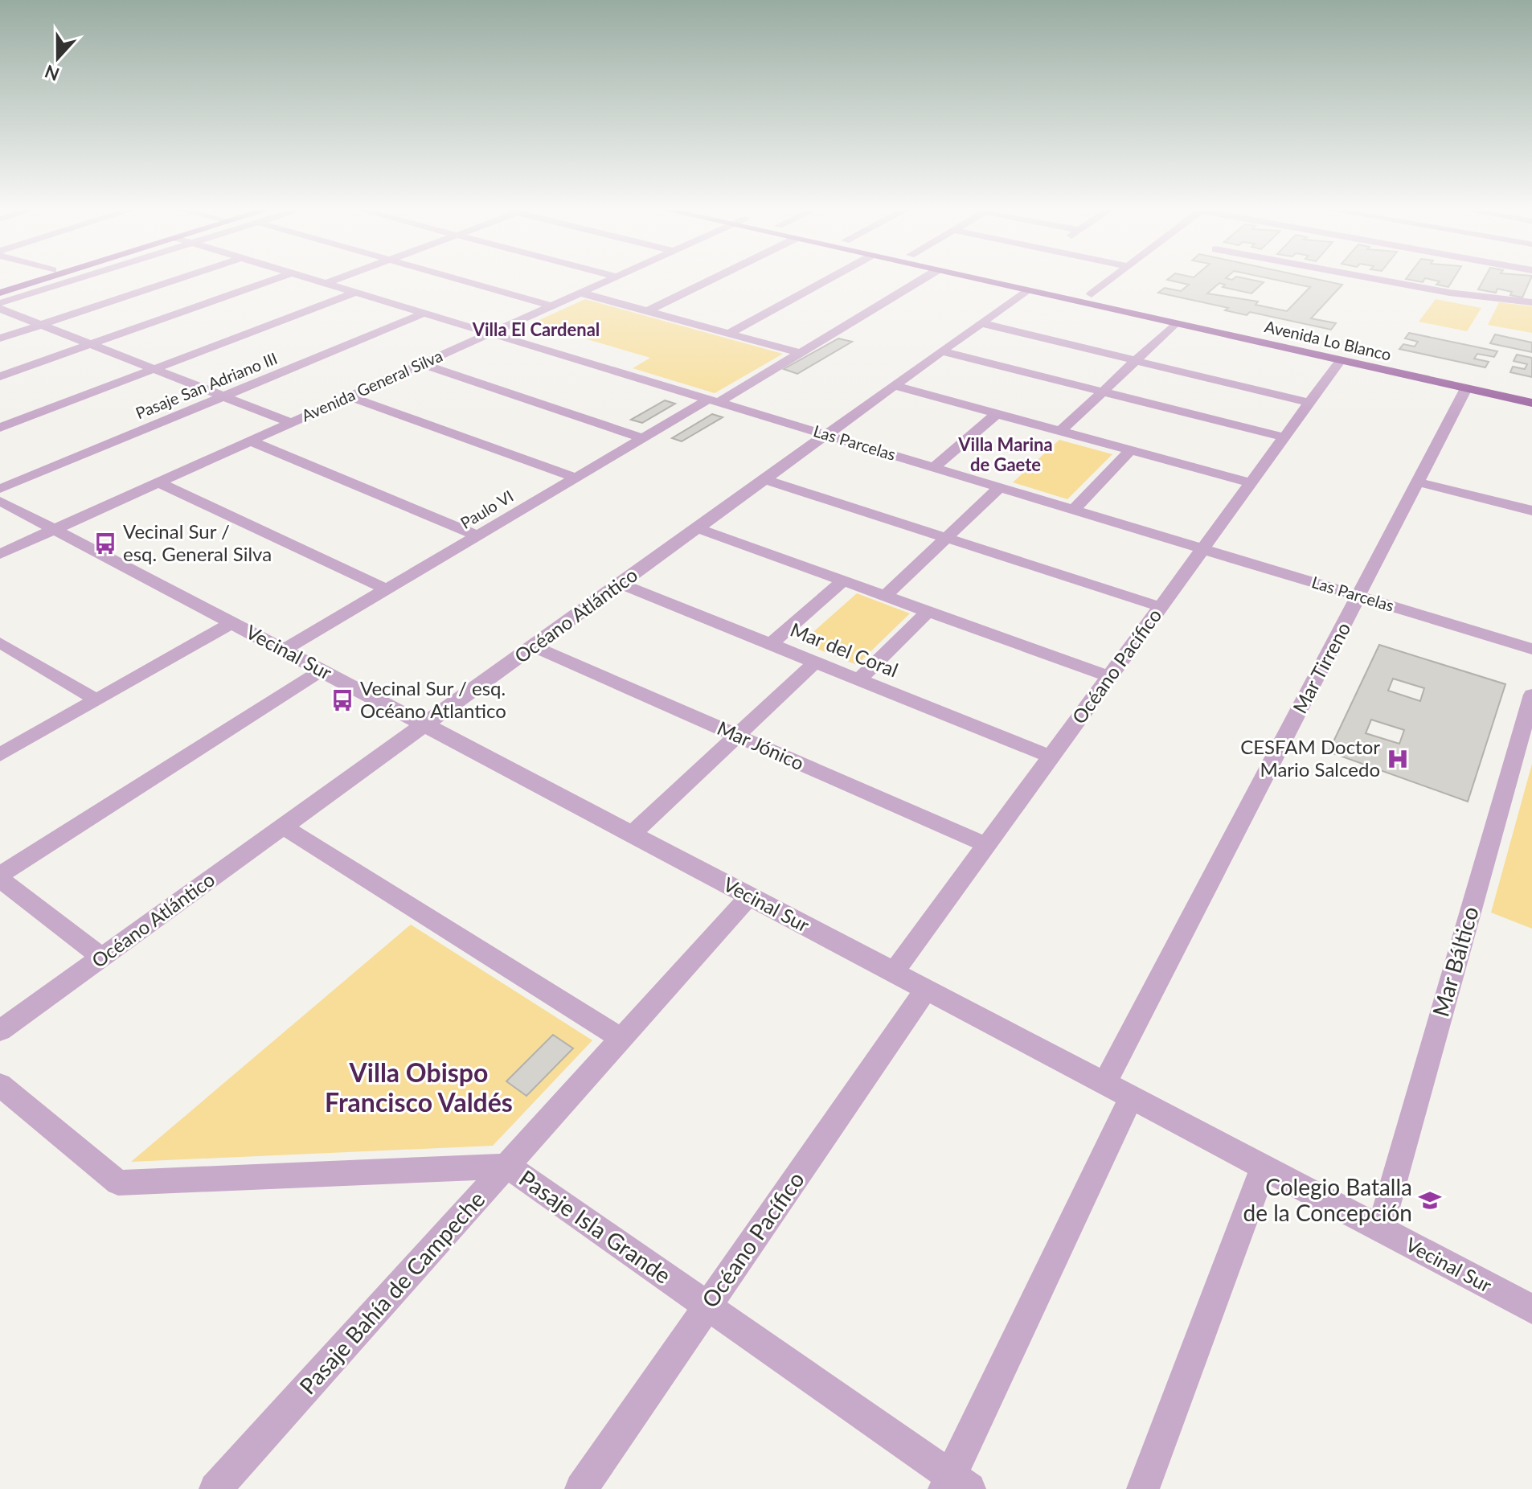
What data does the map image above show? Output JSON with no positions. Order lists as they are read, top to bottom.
{
  "streets": {
    "main road": ["Avenida Lo Blanco"],
    "street": [
      "Pasaje San Adriano III",
      "Avenida General Silva",
      "Las Parcelas",
      "Paulo VI",
      "Océano Atlántico",
      "Mar del Coral",
      "Vecinal Sur",
      "Océano Pacífico",
      "Mar Tirreno",
      "Mar Jónico",
      "Mar Báltico",
      "Pasaje Isla Grande",
      "Pasaje Bahía de Campeche"
    ]
  },
  "crossings": [
    ["Avenida Lo Blanco", "Océano Atlántico"],
    ["Avenida Lo Blanco", "Océano Pacífico"],
    ["Avenida Lo Blanco", "Mar Tirreno"],
    ["Pasaje San Adriano III", "Las Parcelas"],
    ["Avenida General Silva", "Las Parcelas"],
    ["Avenida General Silva", "Vecinal Sur"],
    ["Las Parcelas", "Paulo VI"],
    ["Las Parcelas", "Océano Atlántico"],
    ["Las Parcelas", "Océano Pacífico"],
    ["Las Parcelas", "Mar Tirreno"],
    ["Paulo VI", "Vecinal Sur"],
    ["Océano Atlántico", "Mar del Coral"],
    ["Océano Atlántico", "Vecinal Sur"],
    ["Océano Atlántico", "Mar Jónico"],
    ["Mar del Coral", "Océano Pacífico"],
    ["Vecinal Sur", "Océano Pacífico"],
    ["Vecinal Sur", "Mar Tirreno"],
    ["Vecinal Sur", "Mar Báltico"],
    ["Vecinal Sur", "Pasaje Bahía de Campeche"],
    ["Océano Pacífico", "Mar Jónico"],
    ["Océano Pacífico", "Pasaje Isla Grande"],
    ["Pasaje Isla Grande", "Pasaje Bahía de Campeche"]
  ],
  "districts": ["Villa El Cardenal", "Villa Marina de Gaete", "Villa Obispo Francisco Valdés"],
  "places": {
    "bus stop": ["Vecinal Sur / esq. General Silva", "Vecinal Sur / esq. Océano Atlantico"],
    "hospital": ["CESFAM Doctor Mario Salcedo"],
    "school or university": ["Colegio Batalla de la Concepción"]
  },
  "north": "bottom"
}
